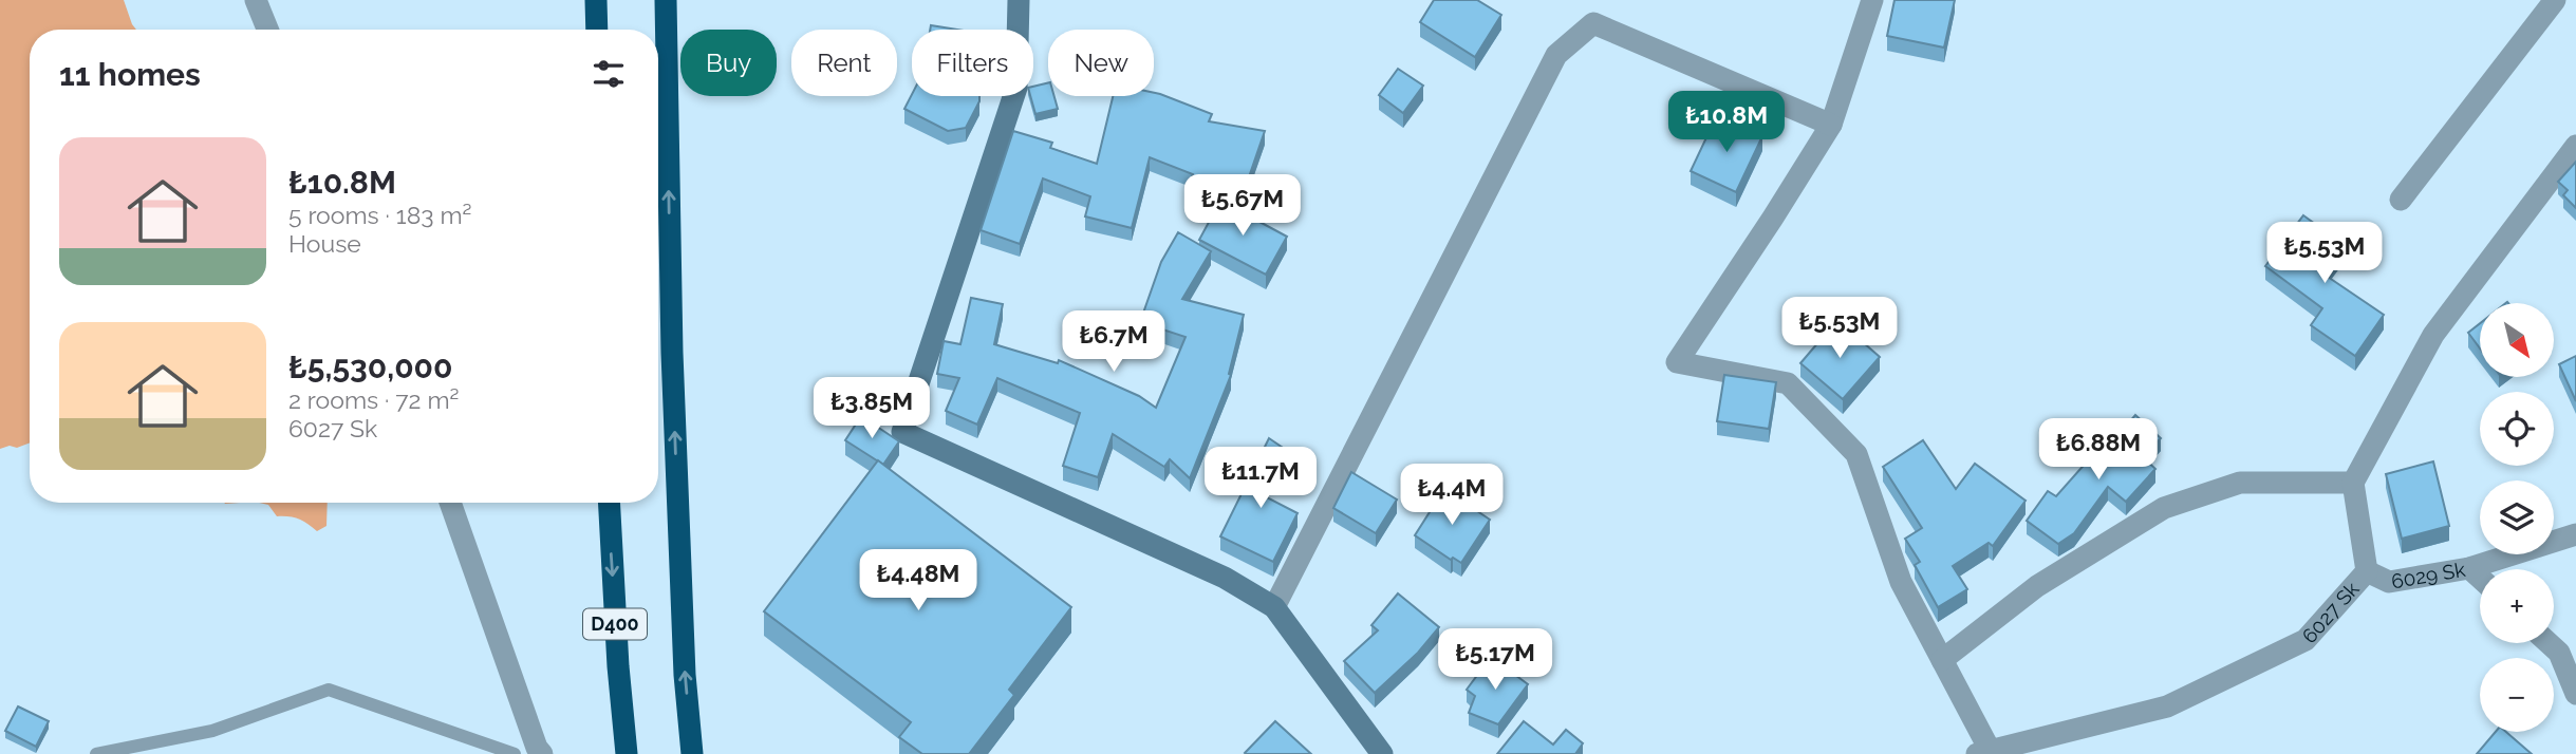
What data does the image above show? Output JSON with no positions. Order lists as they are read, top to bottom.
{
  "streets": {
    "highway": ["D400"],
    "street": ["6029 Sk", "6027 Sk"]
  },
  "crossings": [
    ["6029 Sk", "6027 Sk"]
  ],
  "north": "bottom right",
  "page": {
    "chip": [
      "Buy",
      "Rent",
      "Filters",
      "New"
    ],
    "heading": "11 homes",
    "price": [
      "₺10.8M",
      "₺5.67M",
      "₺5.53M",
      "₺5.53M",
      "₺6.7M",
      "₺3.85M",
      "₺6.88M",
      "₺11.7M",
      "₺4.4M",
      "₺4.48M",
      "₺5.17M"
    ],
    "list": [
      {
        "name": "₺10.8M",
        "note": "5 rooms · 183 m² · House"
      },
      {
        "name": "₺5,530,000",
        "note": "2 rooms · 72 m² · 6027 Sk"
      }
    ],
    "map_buttons": ["+", "−"]
  }
}
